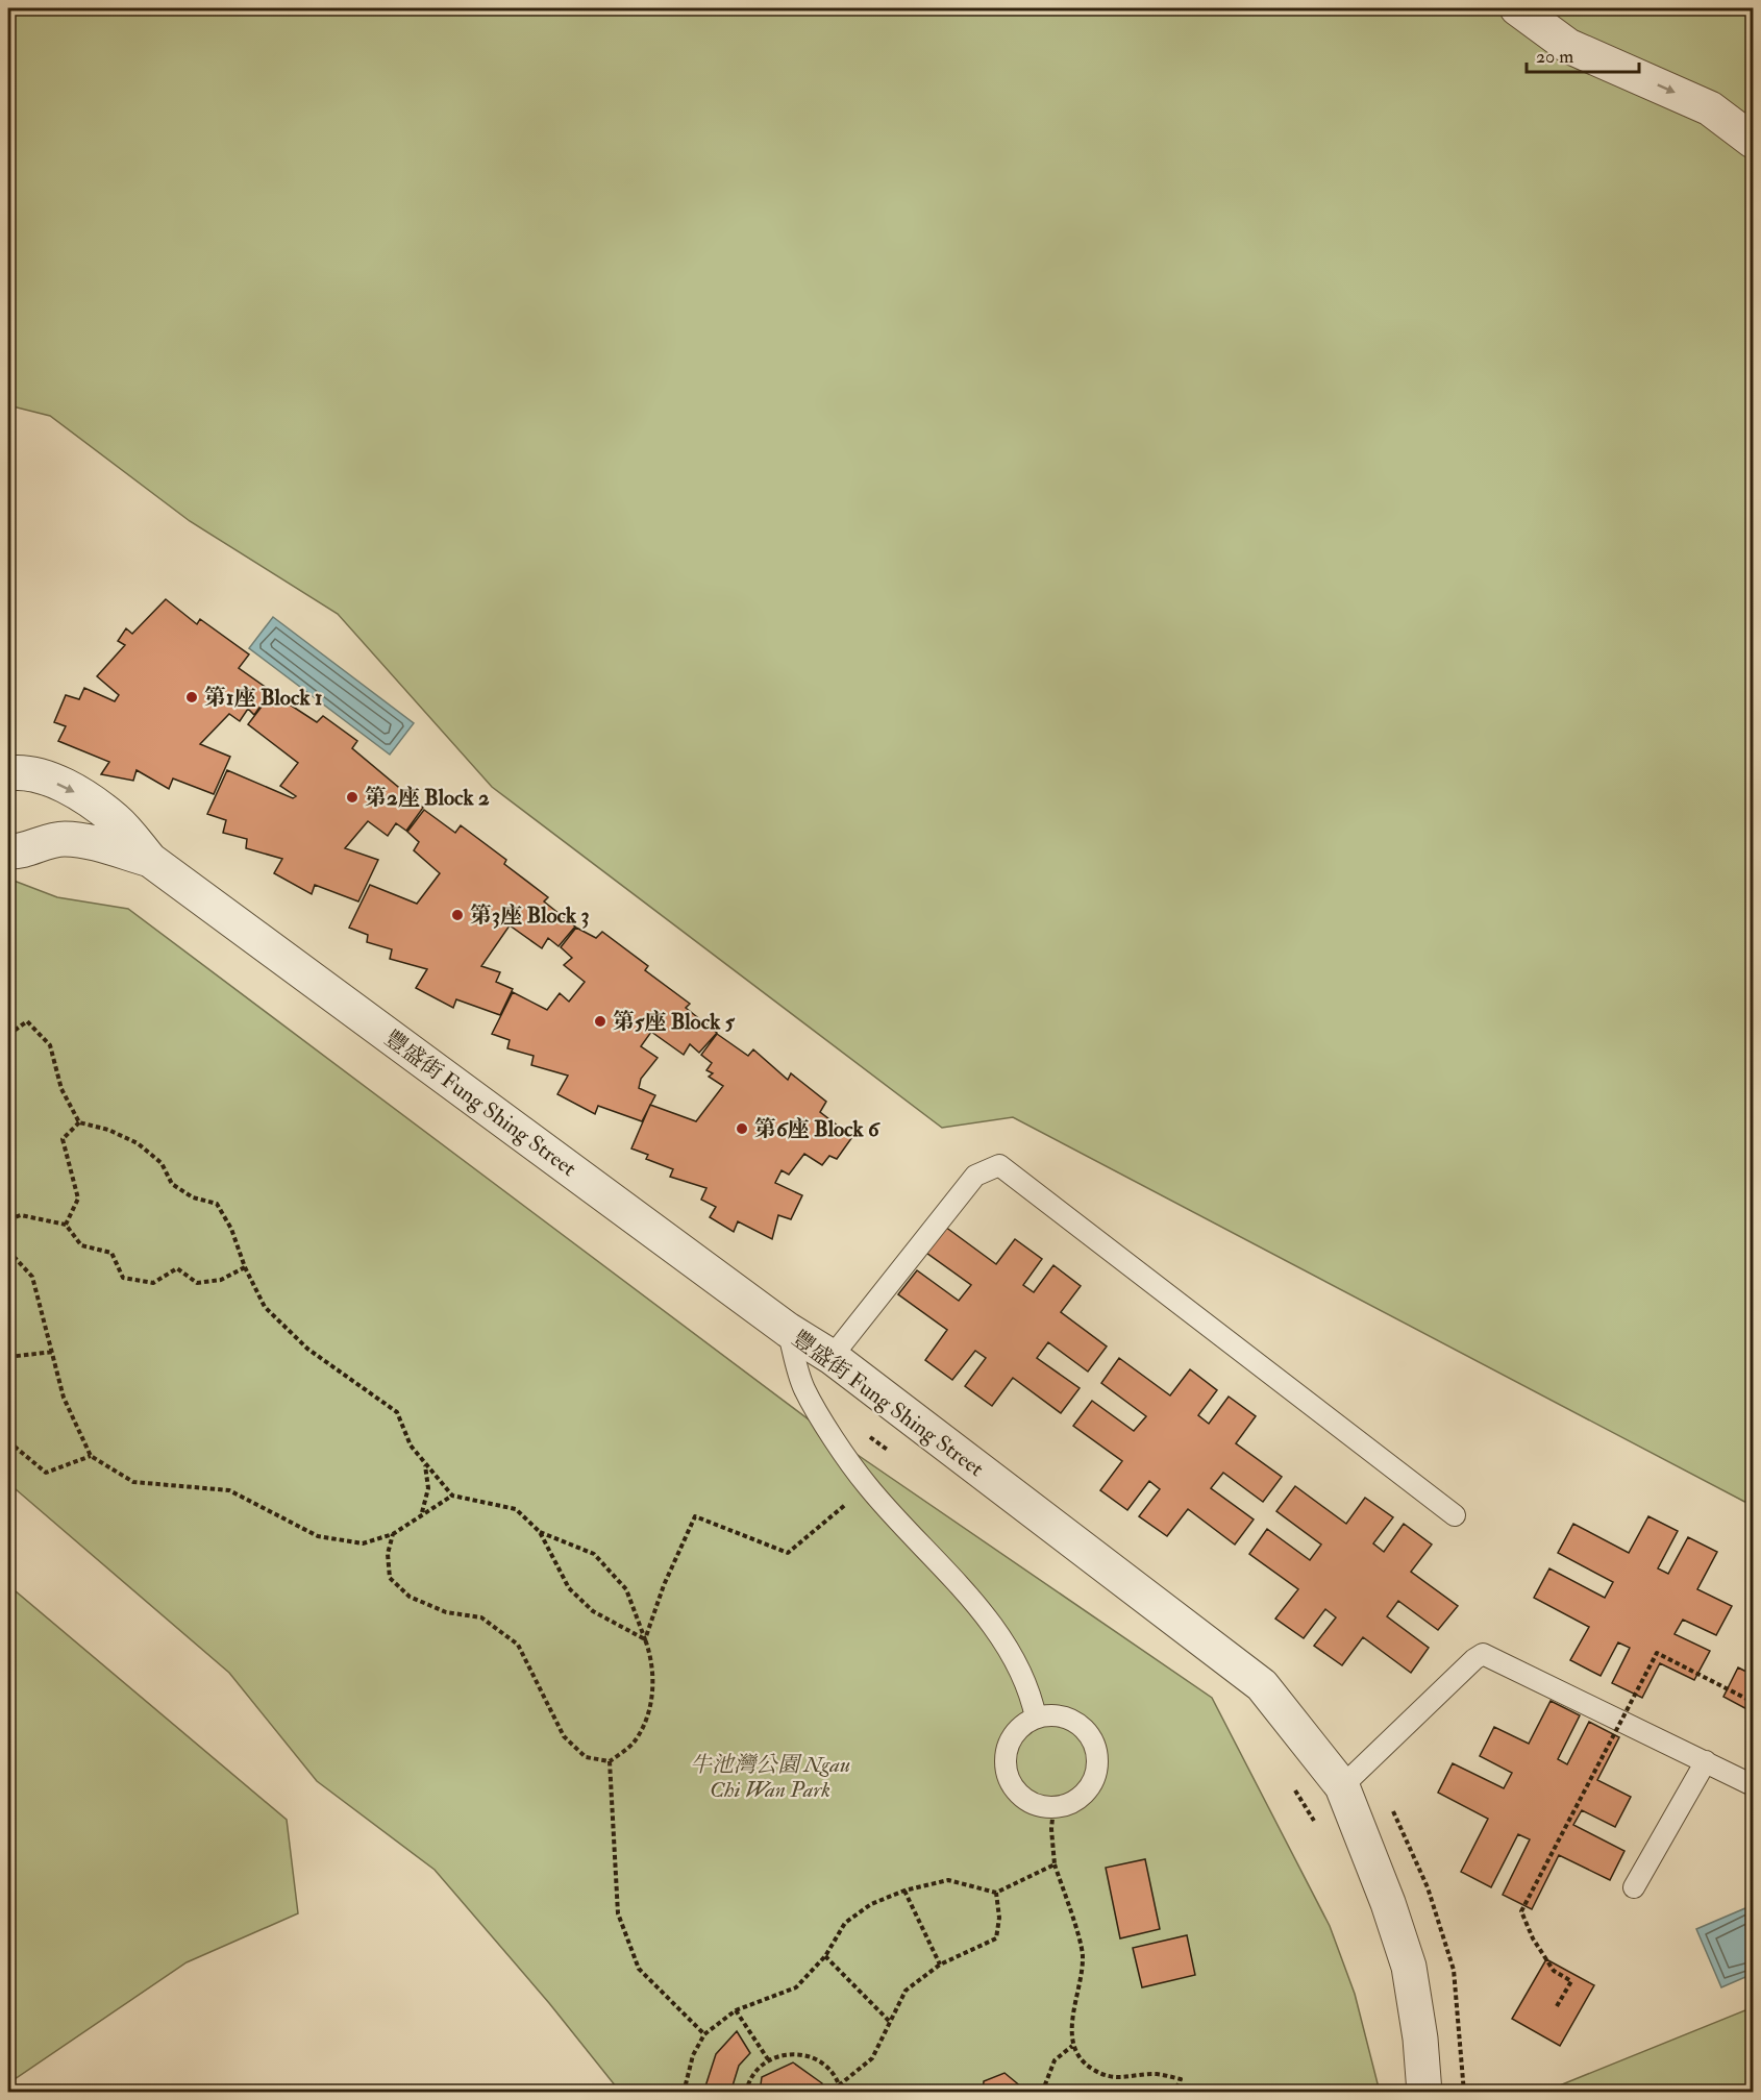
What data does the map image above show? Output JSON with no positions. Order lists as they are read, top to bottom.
{
  "streets": {
    "street": ["豐盛街 Fung Shing Street"]
  },
  "parks": ["牛池灣公園 Ngau Chi Wan Park"],
  "places": [
    "第1座 Block 1",
    "第2座 Block 2",
    "第3座 Block 3",
    "第5座 Block 5",
    "第6座 Block 6"
  ],
  "scale_bar": "20 m"
}
